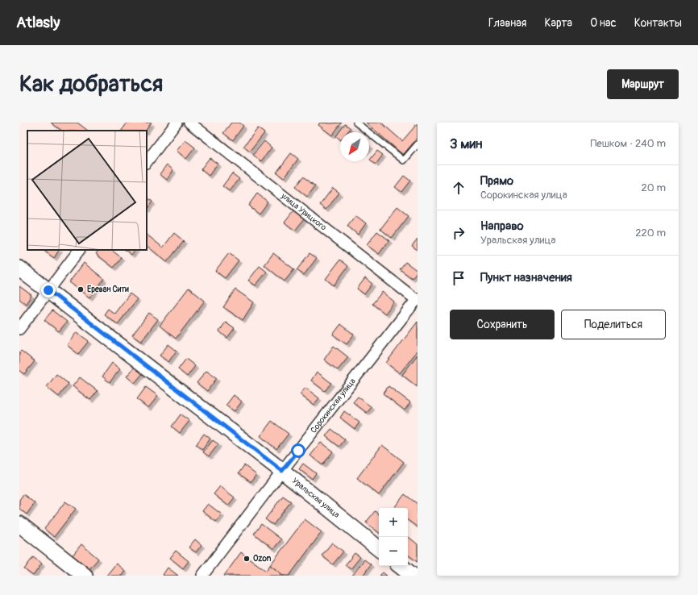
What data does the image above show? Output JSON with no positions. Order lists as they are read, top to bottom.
{
  "streets": {
    "street": ["улица Урицкого", "Сорокинская улица", "Уральская улица"]
  },
  "crossings": [
    ["улица Урицкого", "Сорокинская улица"],
    ["Сорокинская улица", "Уральская улица"]
  ],
  "places": ["Ереван Сити", "Ozon"],
  "north": "bottom left",
  "page": {
    "header": "Atlasly",
    "nav": [
      "Главная",
      "Карта",
      "О нас",
      "Контакты"
    ],
    "buttons": [
      "Маршрут",
      ["Сохранить", "Поделиться"]
    ],
    "title": "Как добраться",
    "heading": ["3 мин", "Пешком · 240 m"],
    "list": [
      ["Прямо", "Сорокинская улица", "20 m"],
      ["Направо", "Уральская улица", "220 m"],
      "Пункт назначения"
    ],
    "map_buttons": ["+", "−"]
  }
}
